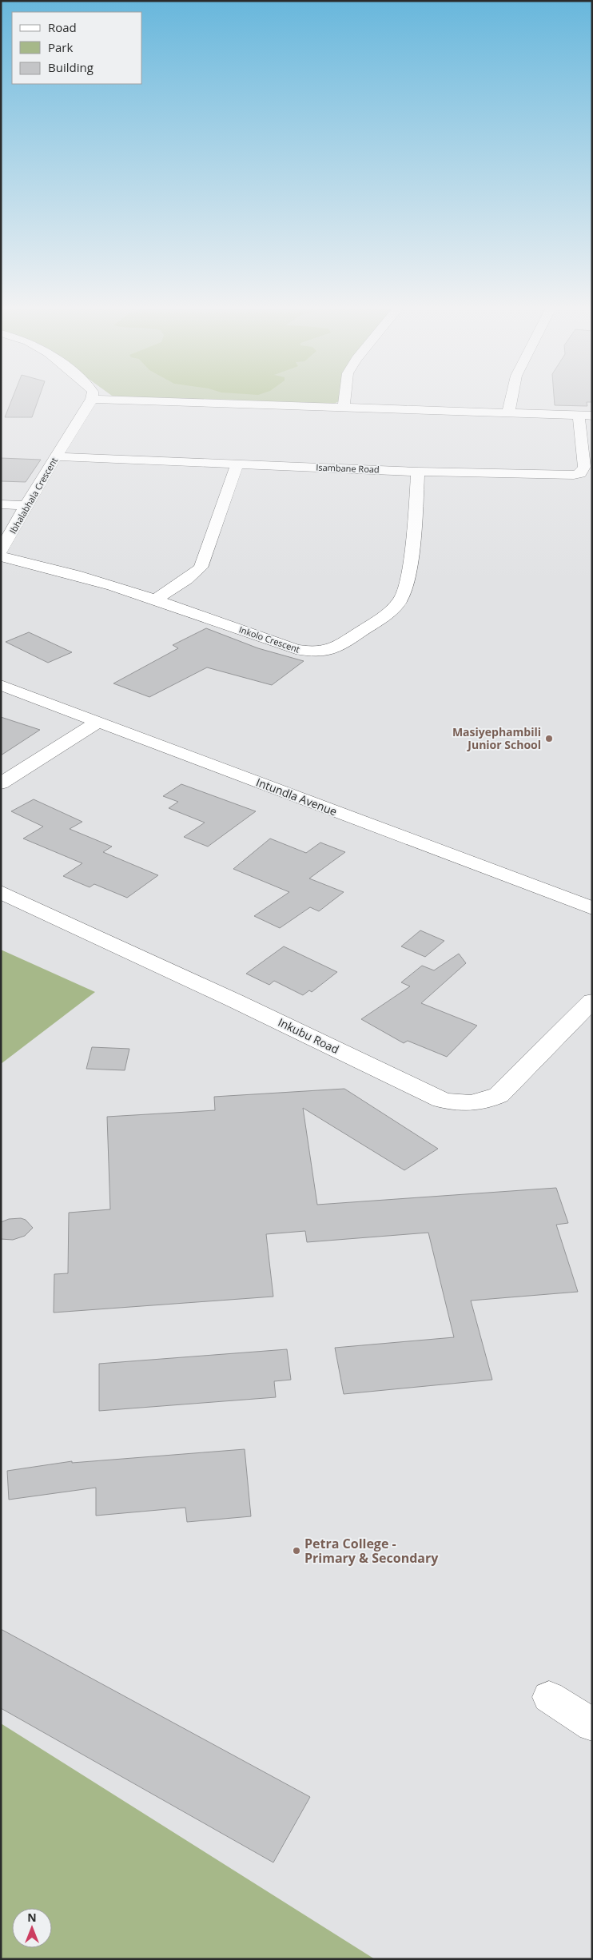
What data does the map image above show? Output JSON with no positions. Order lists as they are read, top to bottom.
{
  "streets": {
    "street": [
      "Isambane Road",
      "Ibhalabhala Crescent",
      "Inkolo Crescent",
      "Intundla Avenue",
      "Inkubu Road"
    ]
  },
  "crossings": [
    ["Isambane Road", "Ibhalabhala Crescent"],
    ["Isambane Road", "Inkolo Crescent"]
  ],
  "places": ["Masiyephambili Junior School", "Petra College - Primary & Secondary"],
  "legend": ["Road", "Park", "Building"],
  "north": "top"
}
